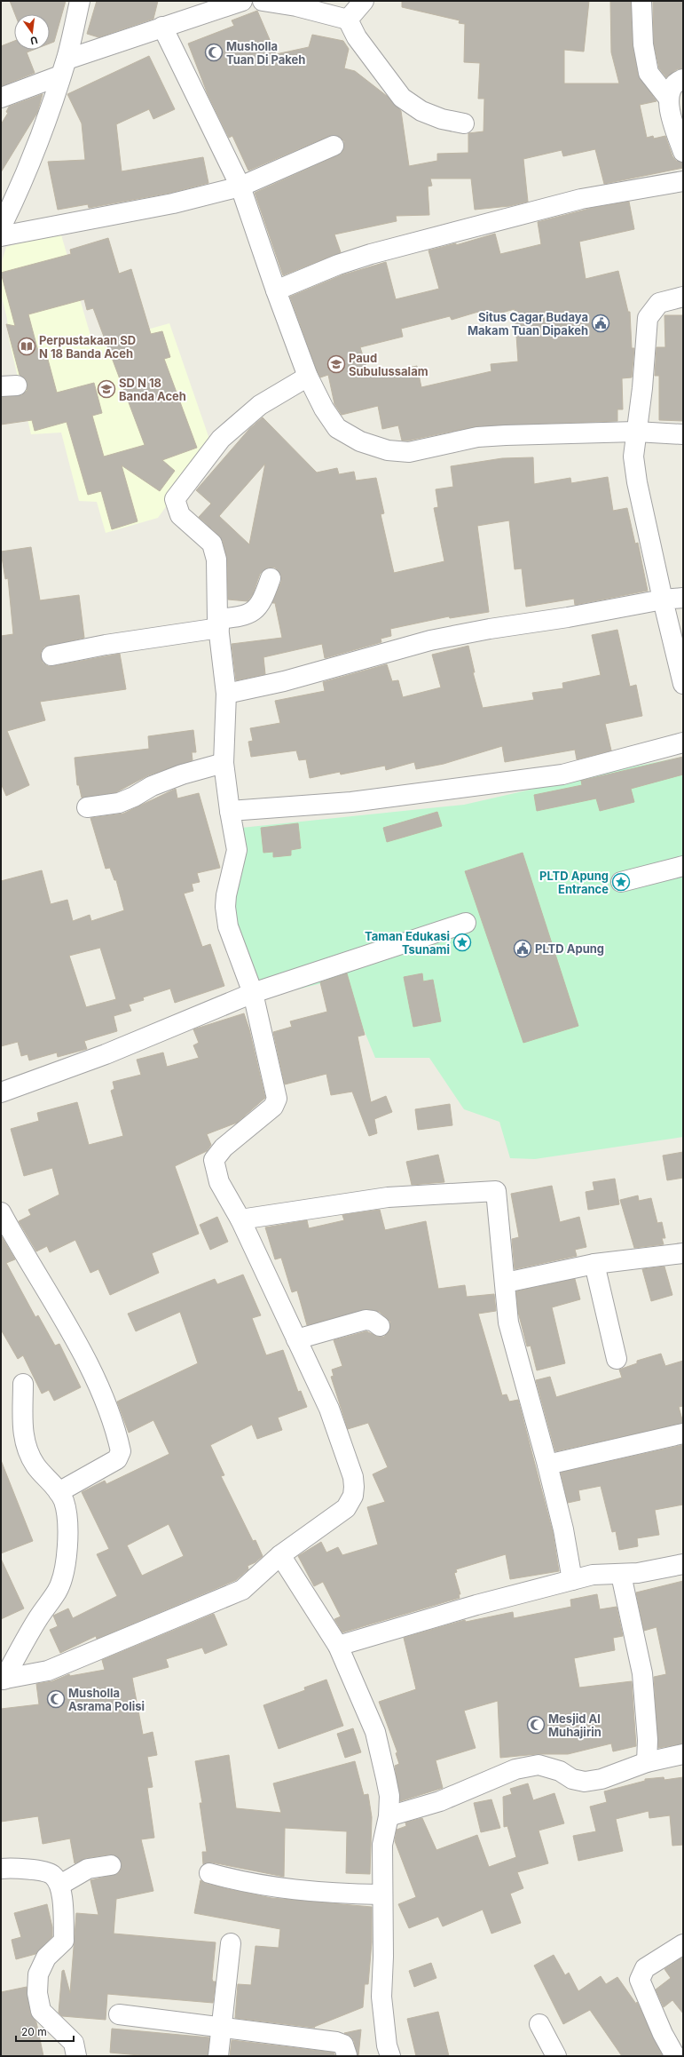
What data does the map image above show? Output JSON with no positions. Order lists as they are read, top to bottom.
{
  "places": {
    "mosque": ["Musholla Tuan Di Pakeh", "Musholla Asrama Polisi", "Mesjid Al Muhajirin"],
    "public building": ["Situs Cagar Budaya Makam Tuan Dipakeh", "PLTD Apung"],
    "library": ["Perpustakaan SD N 18 Banda Aceh"],
    "school or university": ["Paud Subulussalam", "SD N 18 Banda Aceh"],
    "place": ["PLTD Apung Entrance", "Taman Edukasi Tsunami"]
  },
  "scale_bar": "20 m",
  "north": "bottom"
}
